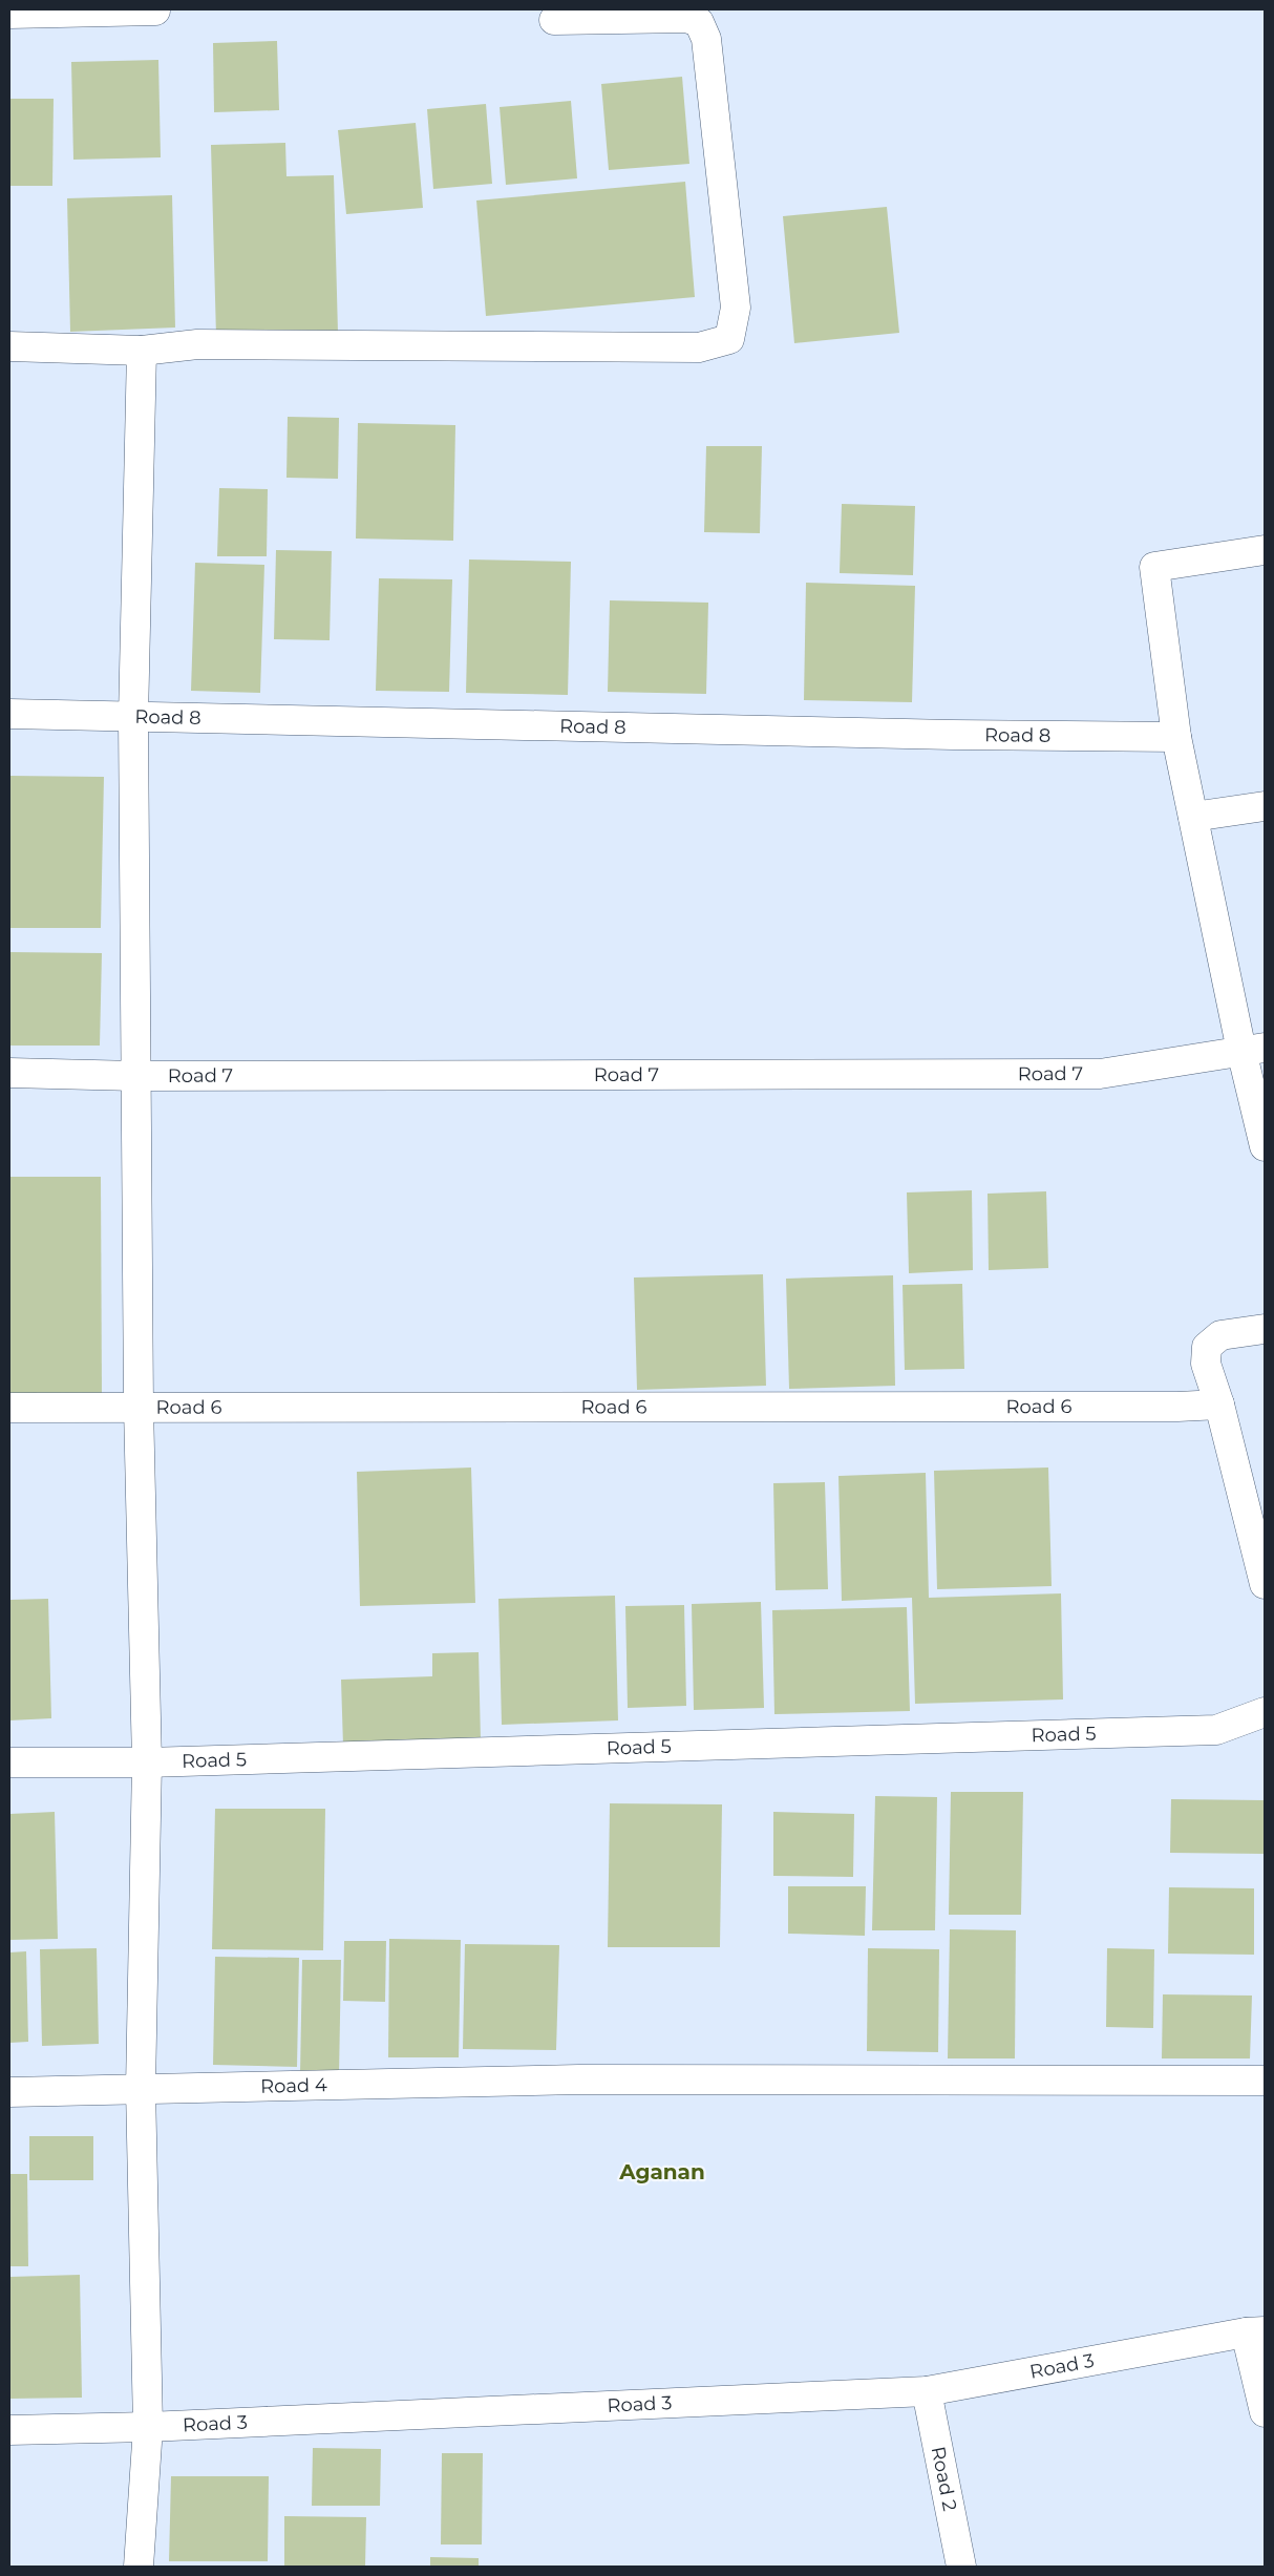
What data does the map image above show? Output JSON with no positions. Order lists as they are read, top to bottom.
{
  "streets": {
    "street": [
      "Road 8",
      "Road 7",
      "Road 6",
      "Road 5",
      "Road 4",
      "Road 3",
      "Road 2"
    ]
  },
  "crossings": [
    ["Road 3", "Road 2"]
  ],
  "districts": ["Aganan"]
}
